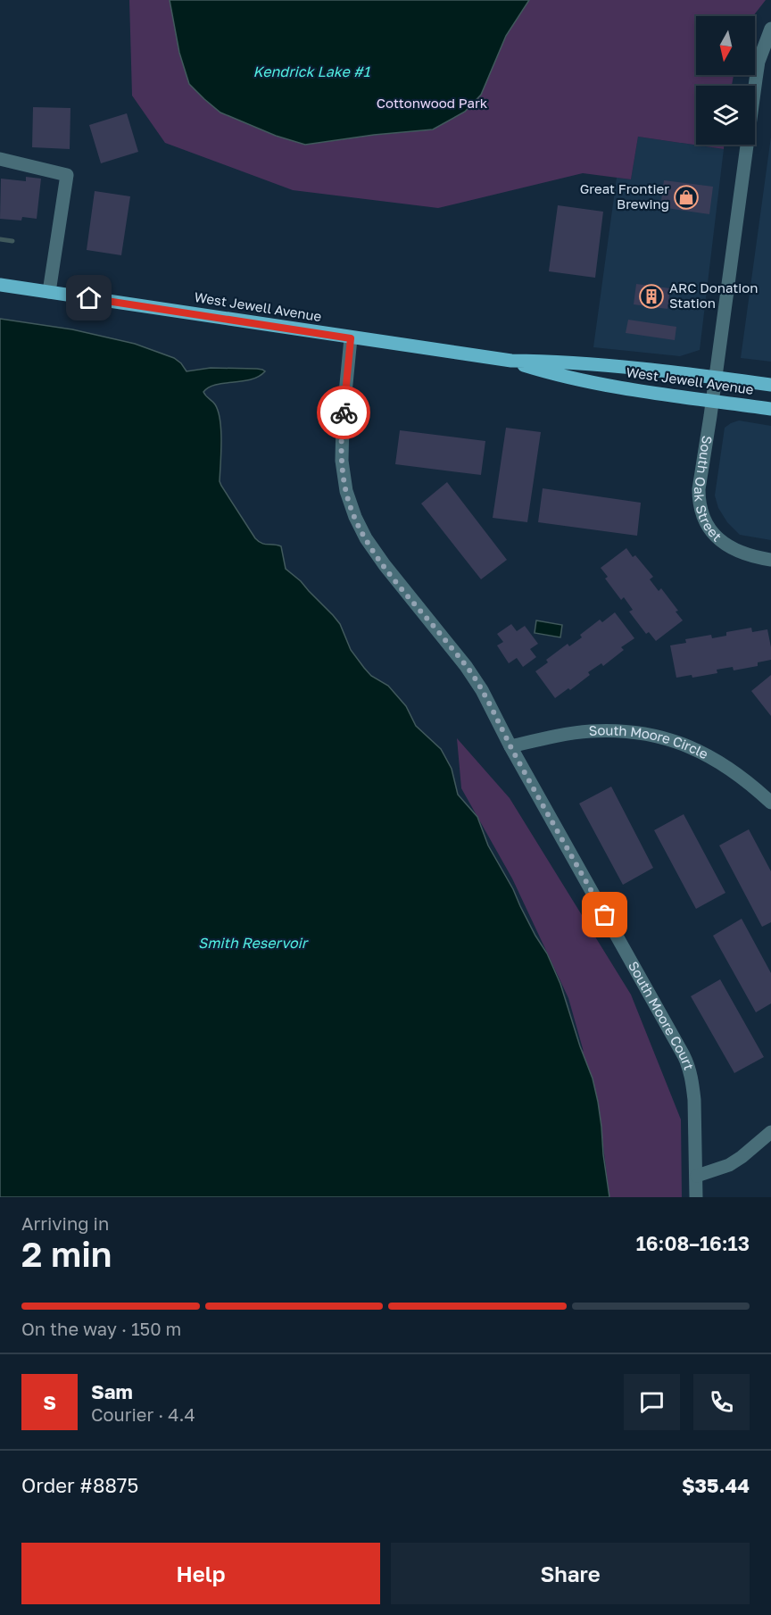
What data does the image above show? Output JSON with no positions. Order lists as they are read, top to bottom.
{
  "streets": {
    "main road": ["West Jewell Avenue"],
    "street": ["South Oak Street", "South Moore Circle", "South Moore Court"]
  },
  "crossings": [
    ["West Jewell Avenue", "South Oak Street"],
    ["West Jewell Avenue", "South Moore Court"],
    ["South Moore Circle", "South Moore Court"]
  ],
  "water": ["Kendrick Lake #1", "Smith Reservoir"],
  "parks": ["Cottonwood Park"],
  "places": {
    "shop": ["Great Frontier Brewing"],
    "building": ["ARC Donation Station"]
  },
  "north": "bottom",
  "page": {
    "heading": ["2 min", "Arriving in", "16:08–16:13"],
    "panel": [
      "Sam",
      "Courier · 4.4",
      "Order #8875",
      "$35.44"
    ],
    "bar": "On the way · 150 m",
    "round": "S",
    "buttons": ["Help", "Share"]
  }
}
